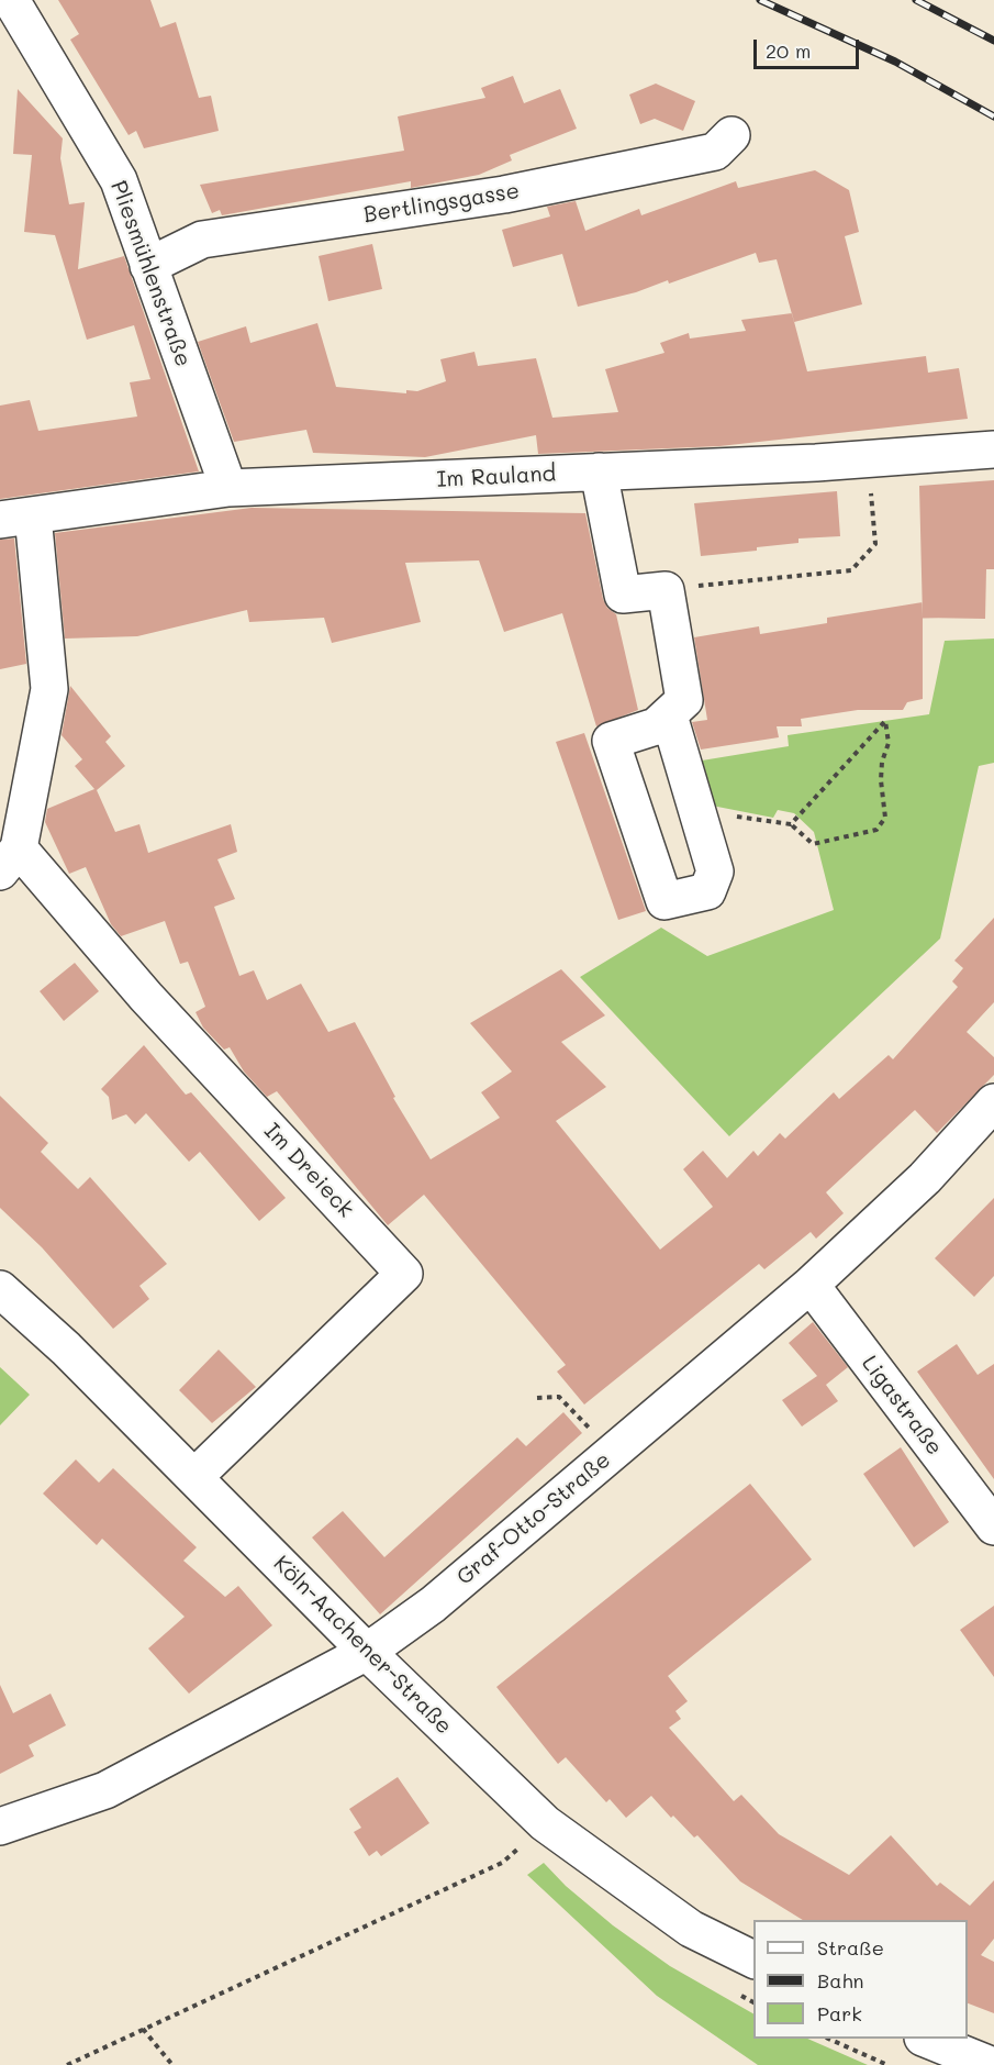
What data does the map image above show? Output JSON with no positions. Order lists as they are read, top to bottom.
{
  "streets": {
    "street": [
      "Bertlingsgasse",
      "Pliesmühlenstraße",
      "Im Rauland",
      "Im Dreieck",
      "Ligastraße",
      "Graf-Otto-Straße",
      "Köln-Aachener-Straße"
    ]
  },
  "crossings": [
    ["Bertlingsgasse", "Pliesmühlenstraße"],
    ["Pliesmühlenstraße", "Im Rauland"],
    ["Im Dreieck", "Köln-Aachener-Straße"],
    ["Ligastraße", "Graf-Otto-Straße"],
    ["Graf-Otto-Straße", "Köln-Aachener-Straße"]
  ],
  "legend": ["Straße", "Bahn", "Park"],
  "scale_bar": "20 m"
}
